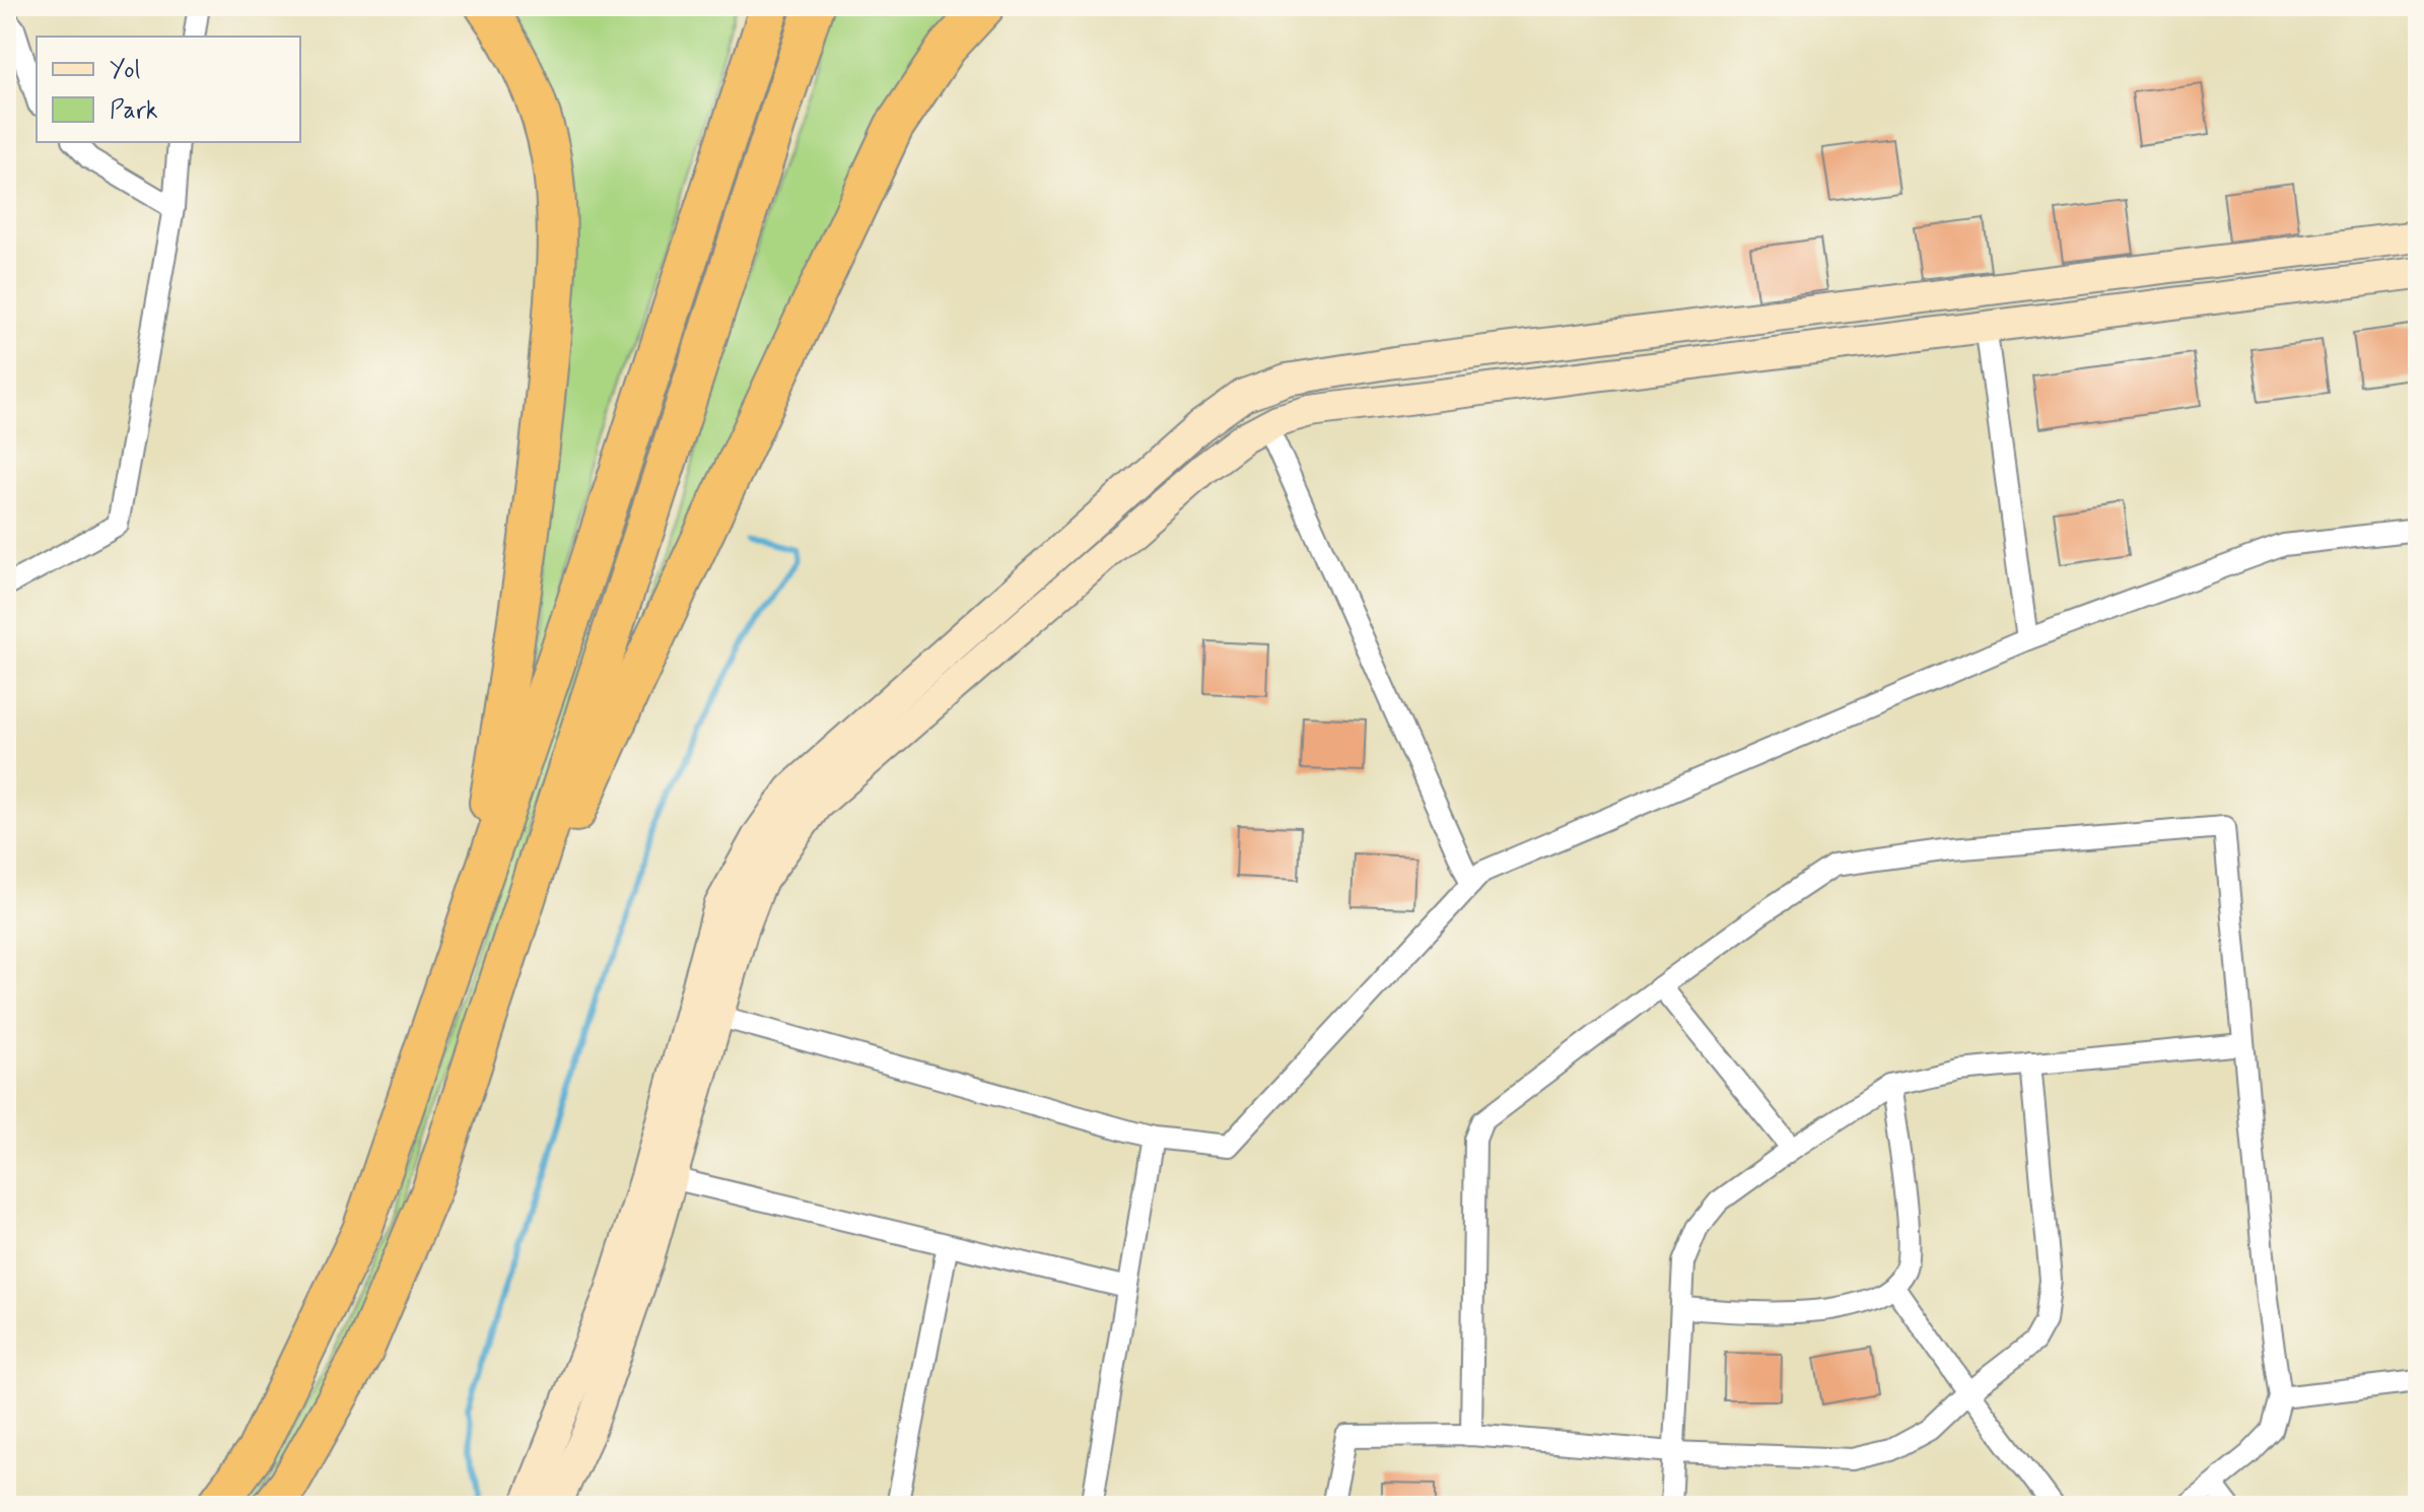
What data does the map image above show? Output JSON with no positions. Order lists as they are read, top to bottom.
{
  "legend": ["Yol", "Park"]
}
